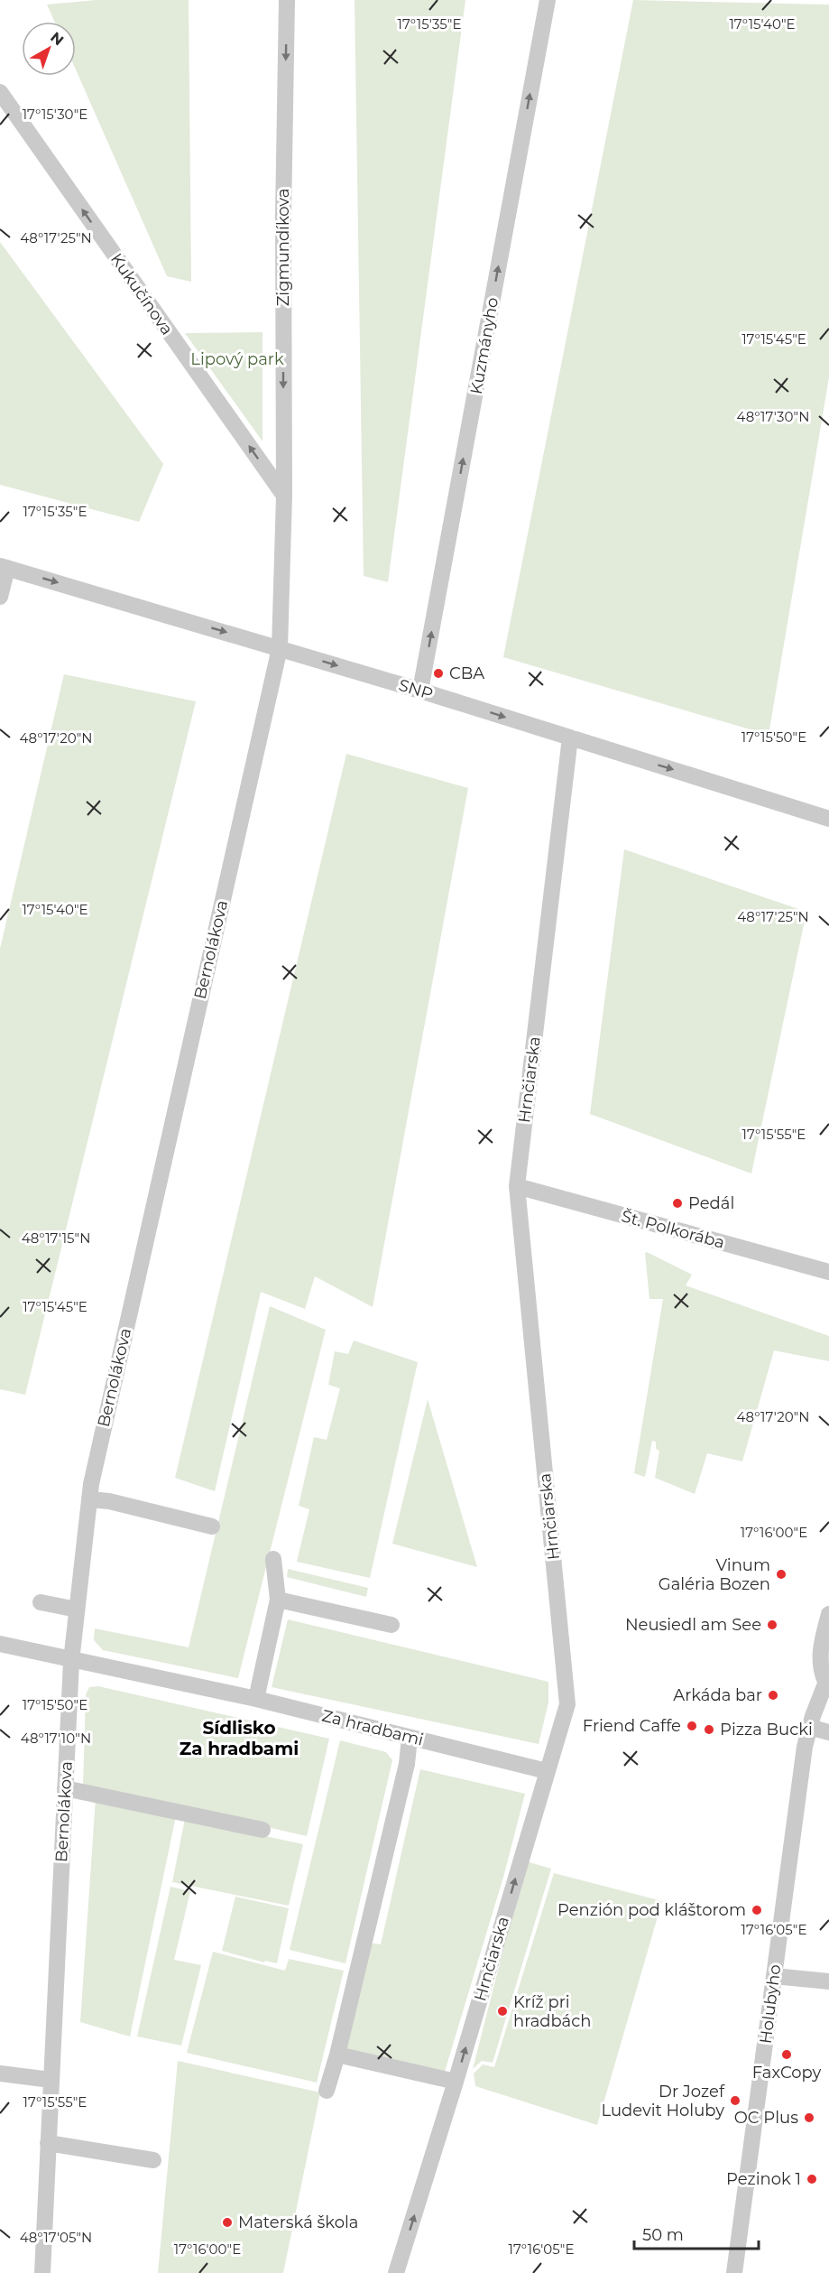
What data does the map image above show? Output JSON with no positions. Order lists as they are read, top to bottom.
{
  "streets": {
    "street": [
      "Zigmundíkova",
      "Kukučínova",
      "Kuzmányho",
      "SNP",
      "Bernolákova",
      "Hrnčiarska",
      "Št. Polkorába",
      "Za hradbami",
      "Holubyho"
    ]
  },
  "crossings": [
    ["Zigmundíkova", "Kukučínova"],
    ["Zigmundíkova", "Bernolákova"],
    ["Kukučínova", "Bernolákova"],
    ["Kuzmányho", "SNP"],
    ["SNP", "Bernolákova"],
    ["SNP", "Hrnčiarska"],
    ["Bernolákova", "Za hradbami"],
    ["Hrnčiarska", "Št. Polkorába"],
    ["Hrnčiarska", "Za hradbami"]
  ],
  "one_way": [
    "Zigmundíkova",
    "Kukučínova",
    "Kuzmányho",
    "SNP"
  ],
  "districts": ["Sídlisko Za hradbami"],
  "parks": ["Lipový park"],
  "places": [
    "CBA",
    "Pedál",
    "Vinum Galéria Bozen",
    "Neusiedl am See",
    "Arkáda bar",
    "Friend Caffe",
    "Pizza Bucki",
    "Penzión pod kláštorom",
    "Kríž pri hradbách",
    "FaxCopy",
    "Dr Jozef Ludevit Holuby",
    "OC Plus",
    "Pezinok 1",
    "Materská škola"
  ],
  "scale_bar": "50 m",
  "north": "top right",
  "coordinates": [
    "17°15'35\"E",
    "17°15'40\"E",
    "17°15'30\"E",
    "48°17'25\"N",
    "17°15'45\"E",
    "48°17'30\"N",
    "17°15'50\"E",
    "48°17'20\"N",
    "17°15'55\"E",
    "48°17'15\"N",
    "17°16'00\"E",
    "48°17'10\"N",
    "17°16'05\"E",
    "48°17'05\"N"
  ]
}
